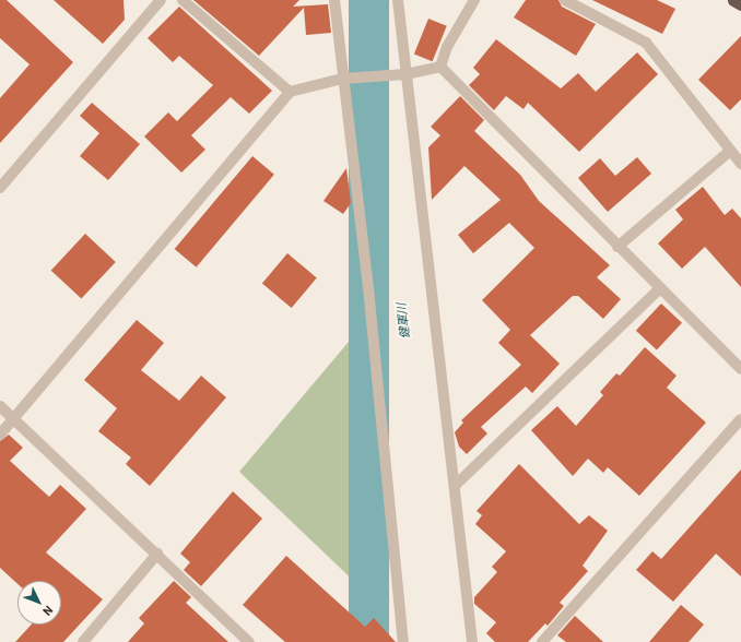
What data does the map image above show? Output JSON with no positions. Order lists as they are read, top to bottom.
{
  "water": ["健軍川"],
  "north": "bottom right"
}
